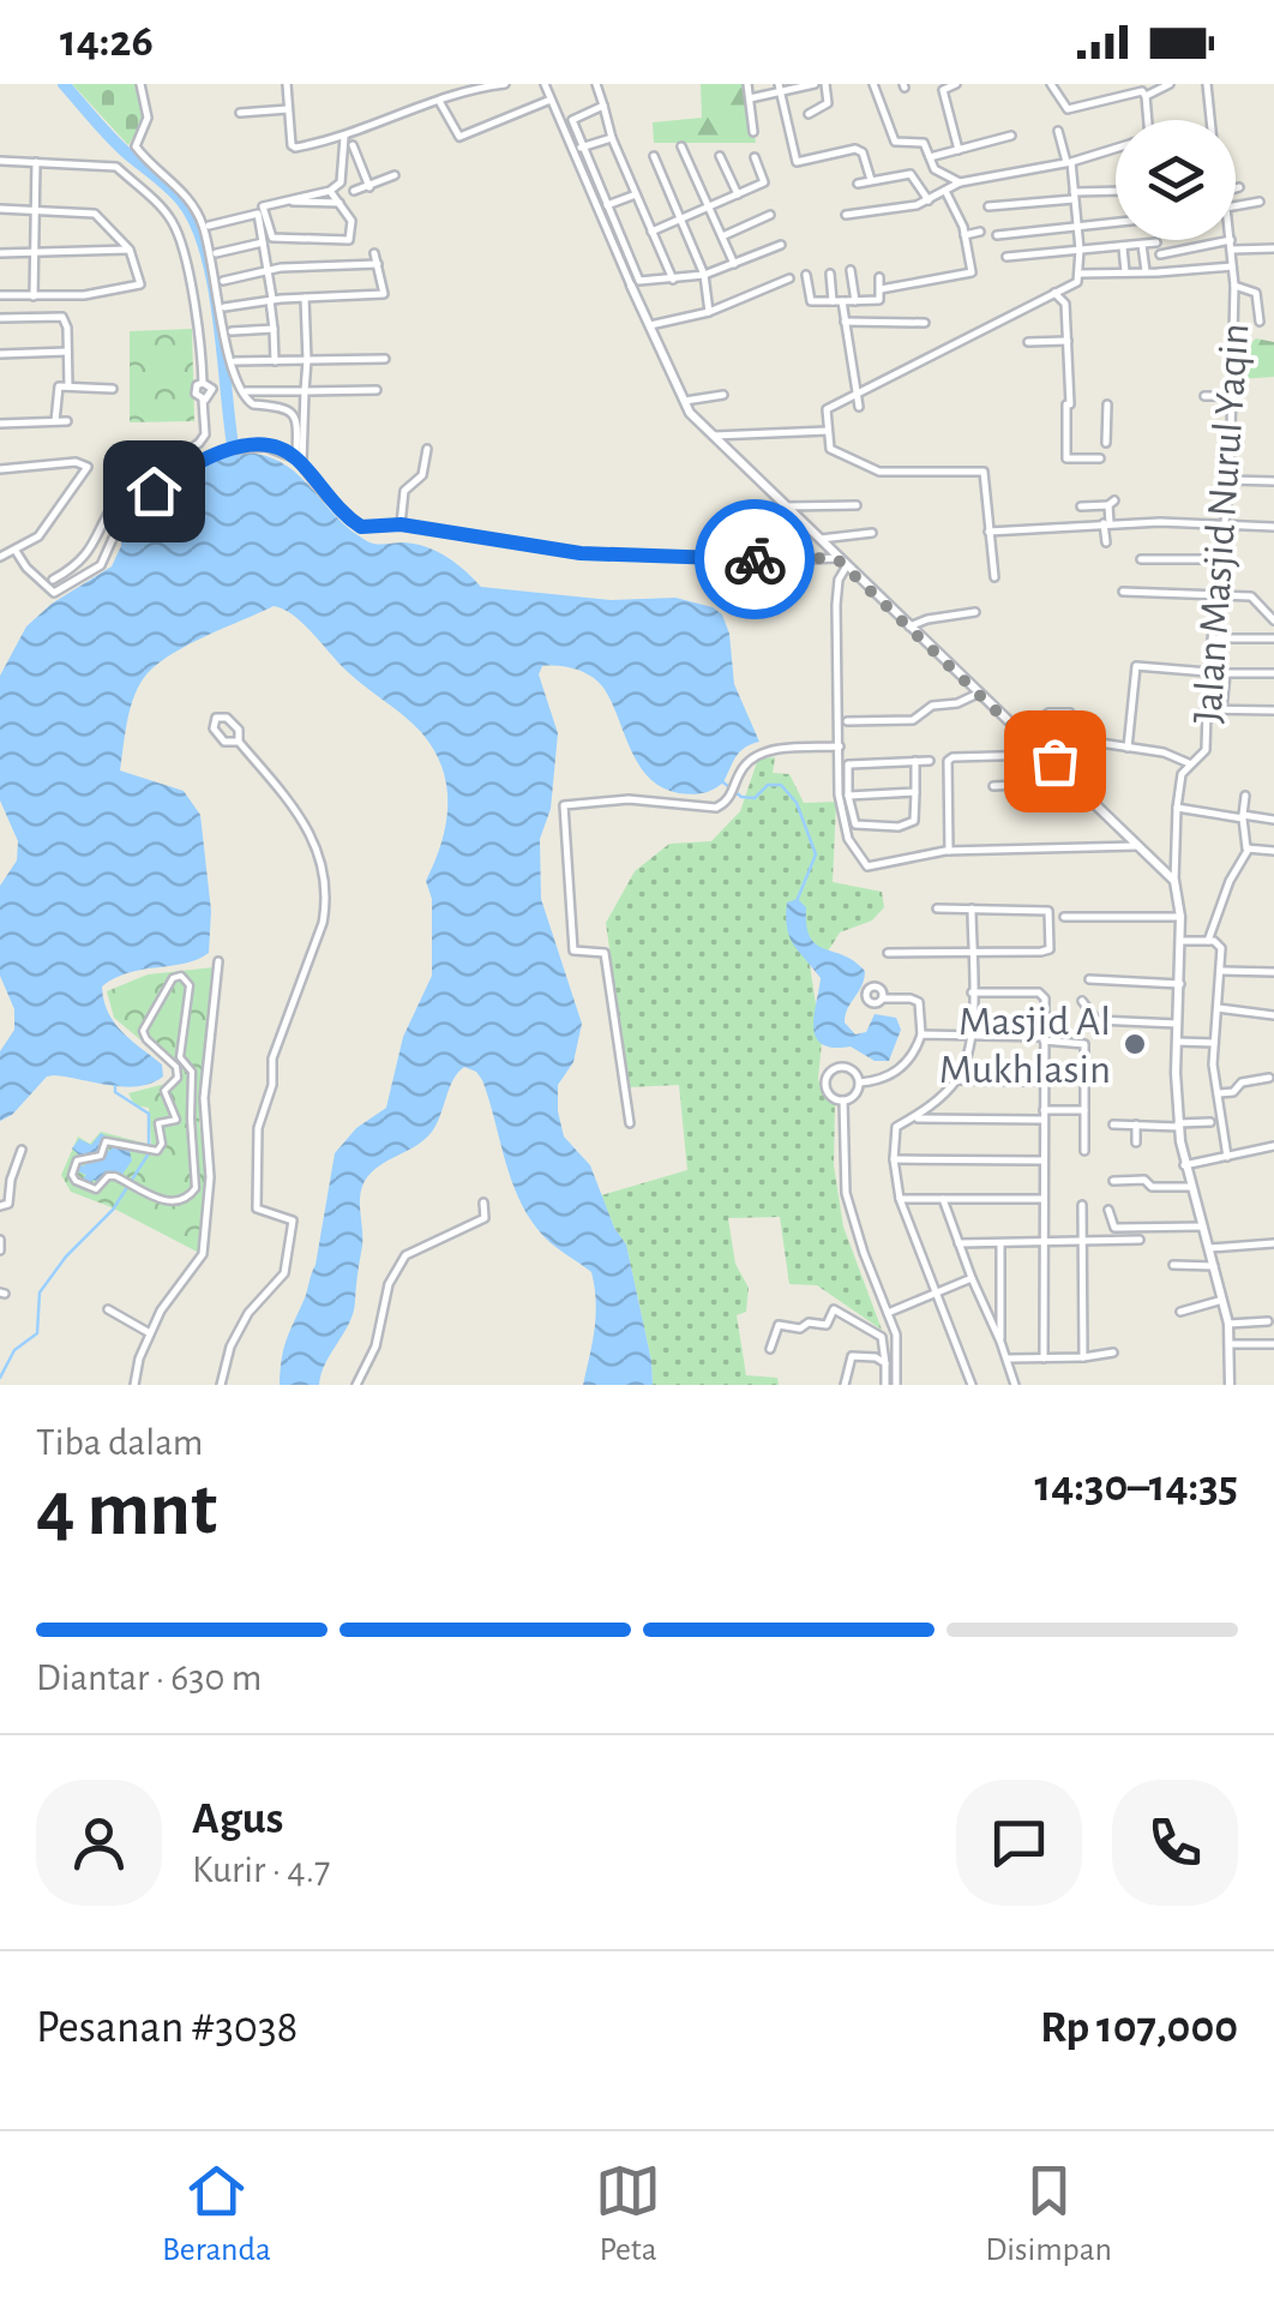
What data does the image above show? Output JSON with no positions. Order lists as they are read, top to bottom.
{
  "streets": {
    "street": ["Jalan Masjid Nurul Yaqin"]
  },
  "places": ["Masjid Al Mukhlasin"],
  "page": {
    "status": "14:26",
    "heading": ["4 mnt", "Tiba dalam", "14:30–14:35"],
    "panel": [
      "Agus",
      "Kurir · 4.7",
      "Pesanan #3038",
      "Rp 107,000"
    ],
    "bar": "Diantar · 630 m",
    "tabs": ["Beranda", "Peta", "Disimpan"]
  }
}
